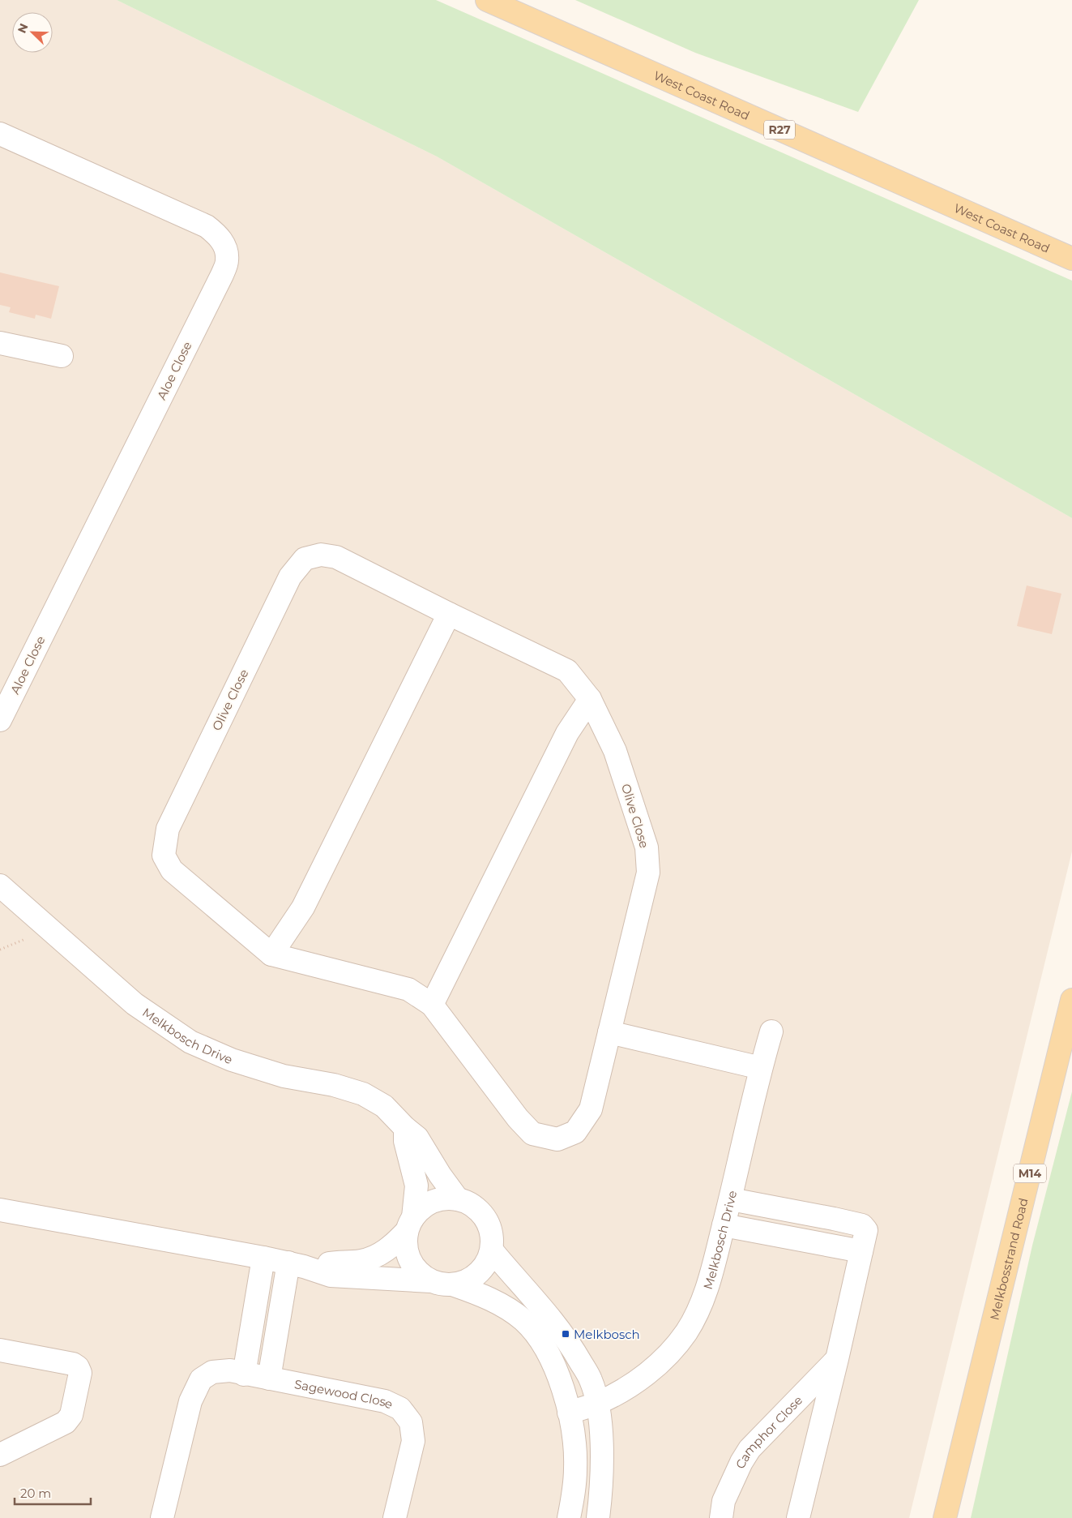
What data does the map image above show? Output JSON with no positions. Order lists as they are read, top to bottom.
{
  "streets": {
    "main road": [
      "West Coast Road",
      "R27",
      "M14",
      "Melkbosstrand Road"
    ],
    "street": [
      "Aloe Close",
      "Olive Close",
      "Melkbosch Drive",
      "Sagewood Close",
      "Camphor Close"
    ]
  },
  "places": {
    "transit": ["Melkbosch"]
  },
  "scale_bar": "20 m",
  "north": "top left"
}
